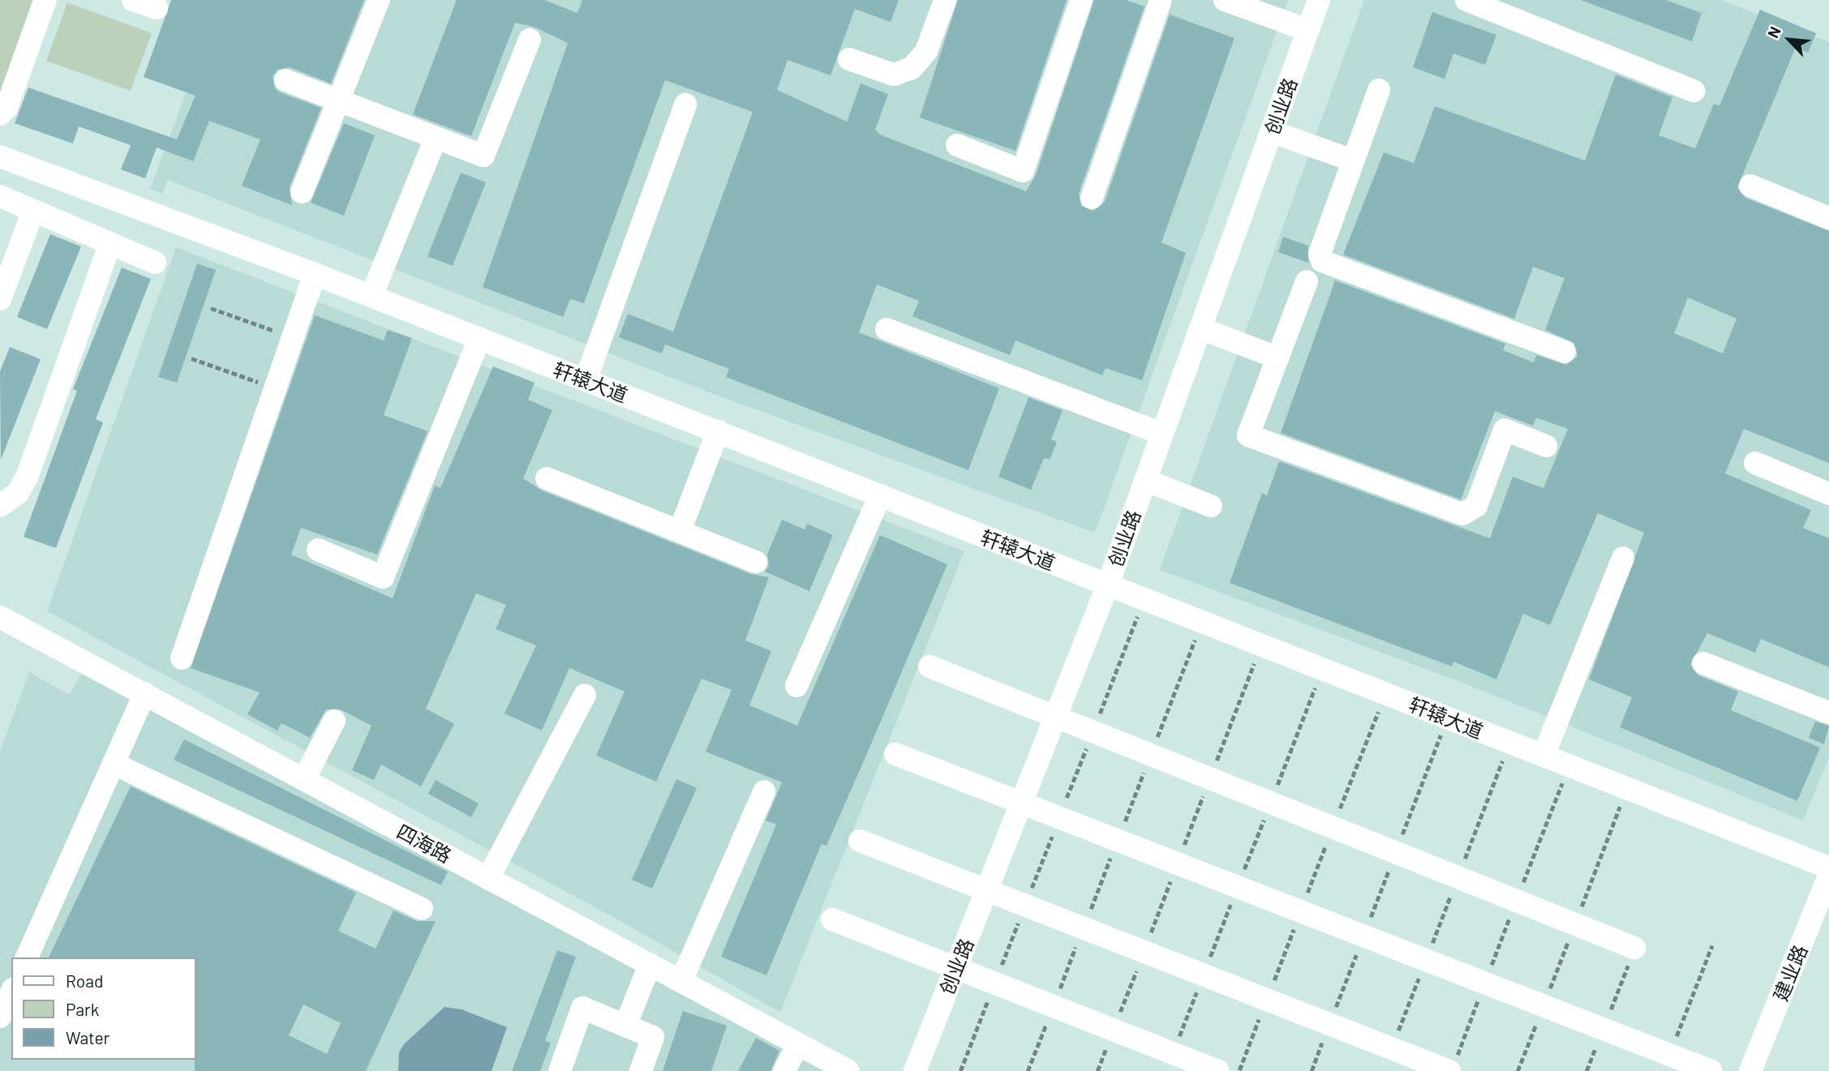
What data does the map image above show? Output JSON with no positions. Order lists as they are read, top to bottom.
{
  "streets": {
    "street": [
      "创业路",
      "轩辕大道",
      "四海路",
      "建业路"
    ]
  },
  "crossings": [
    ["创业路", "轩辕大道"]
  ],
  "legend": ["Road", "Park", "Water"],
  "north": "top left"
}
